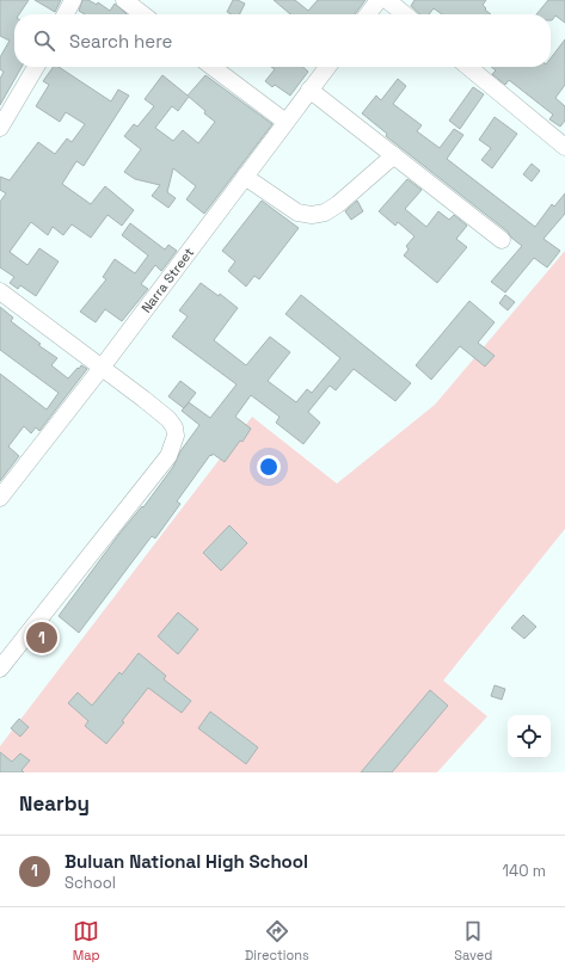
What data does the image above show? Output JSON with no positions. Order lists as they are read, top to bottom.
{
  "streets": {
    "street": ["Narra Street"]
  },
  "page": {
    "search": "Search here",
    "pins": "1",
    "heading": "Nearby",
    "list": [
      {
        "mark": "1",
        "name": "Buluan National High School",
        "note": "School",
        "value": "140 m"
      }
    ],
    "nav": ["Map", "Directions", "Saved"]
  }
}
